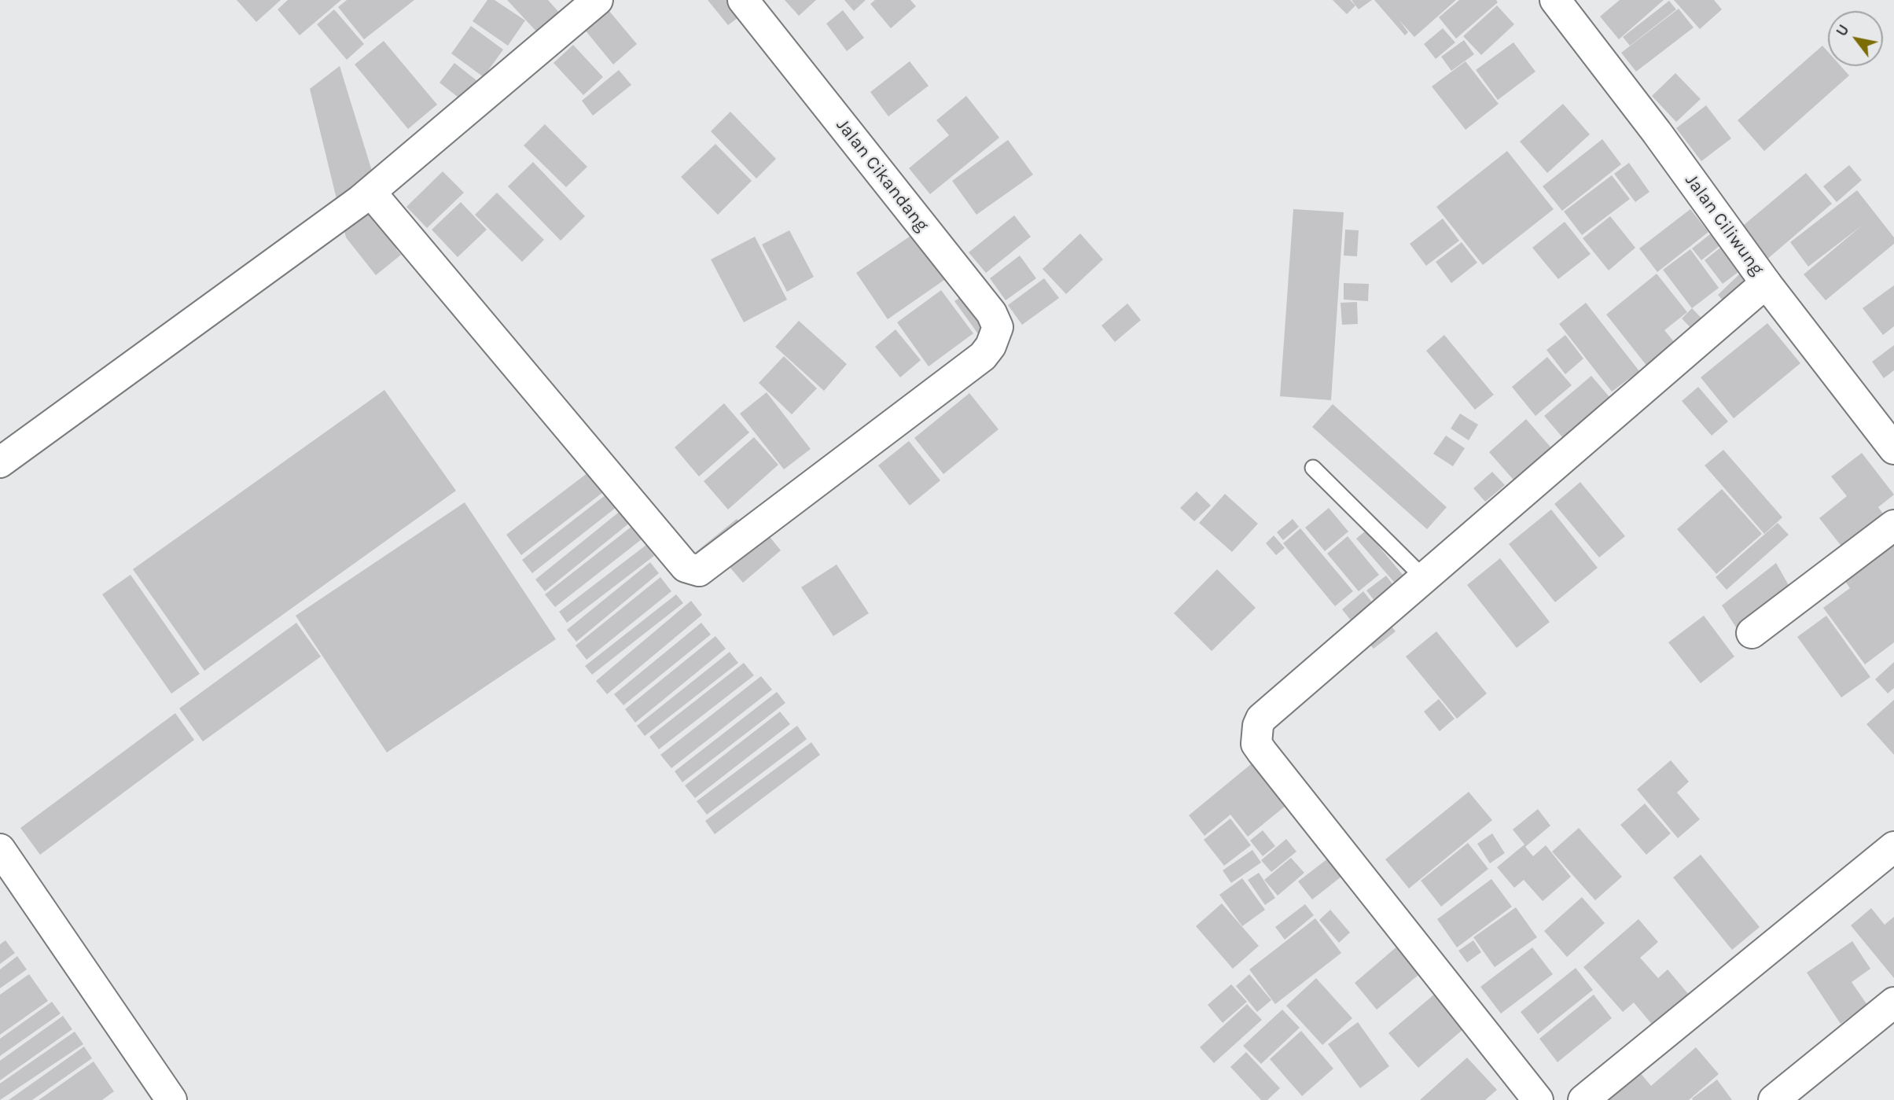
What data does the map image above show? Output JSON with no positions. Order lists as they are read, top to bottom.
{
  "streets": {
    "street": ["Jalan Cikandang", "Jalan Ciliwung"]
  },
  "north": "top left"
}
